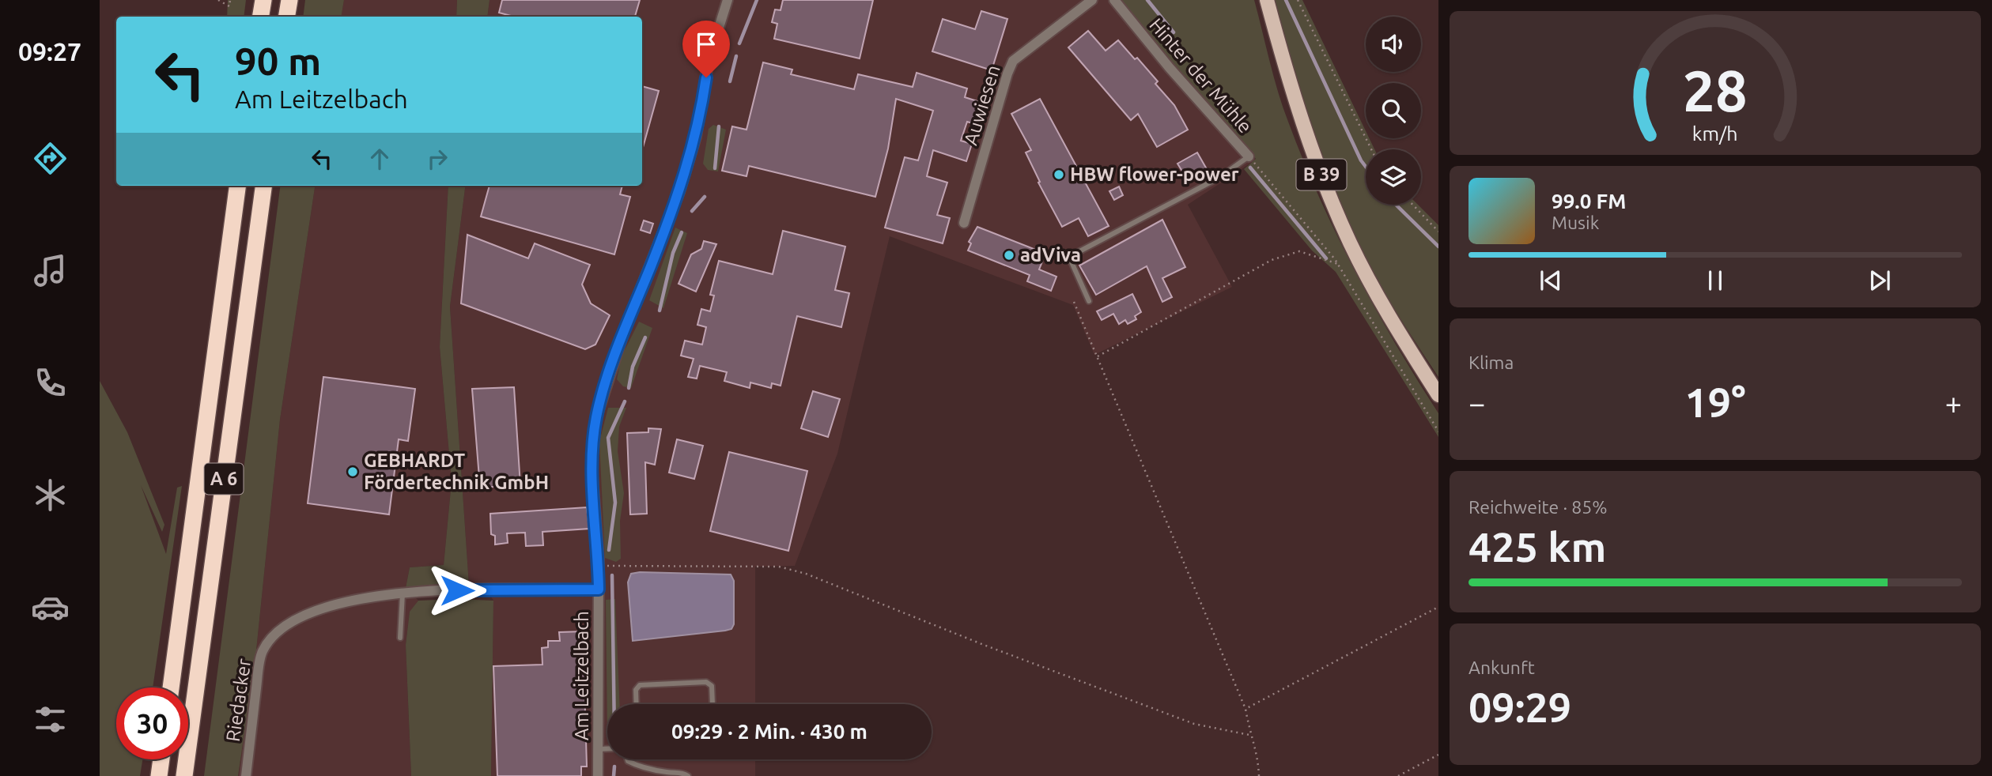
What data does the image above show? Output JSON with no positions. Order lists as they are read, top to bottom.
{
  "streets": {
    "highway": ["A 6"],
    "main road": ["B 39"],
    "street": [
      "Hinter der Mühle",
      "Auwiesen",
      "Am Leitzelbach",
      "Riedacker"
    ]
  },
  "crossings": [
    ["Am Leitzelbach", "Riedacker"]
  ],
  "places": ["HBW flower-power", "adViva", "GEBHARDT Fördertechnik GmbH"],
  "page": {
    "tabs": "09:27",
    "turn": ["90 m", "Am Leitzelbach"],
    "song": ["99.0 FM", "Musik"],
    "tile": [
      "Klima",
      ["Reichweite · 85%", "425 km"],
      ["Ankunft", "09:29"]
    ],
    "heat": ["−", "19°", "+"],
    "limit": "30",
    "trip": "09:29 · 2 Min. · 430 m",
    "gauge": ["28", "km/h"]
  }
}
